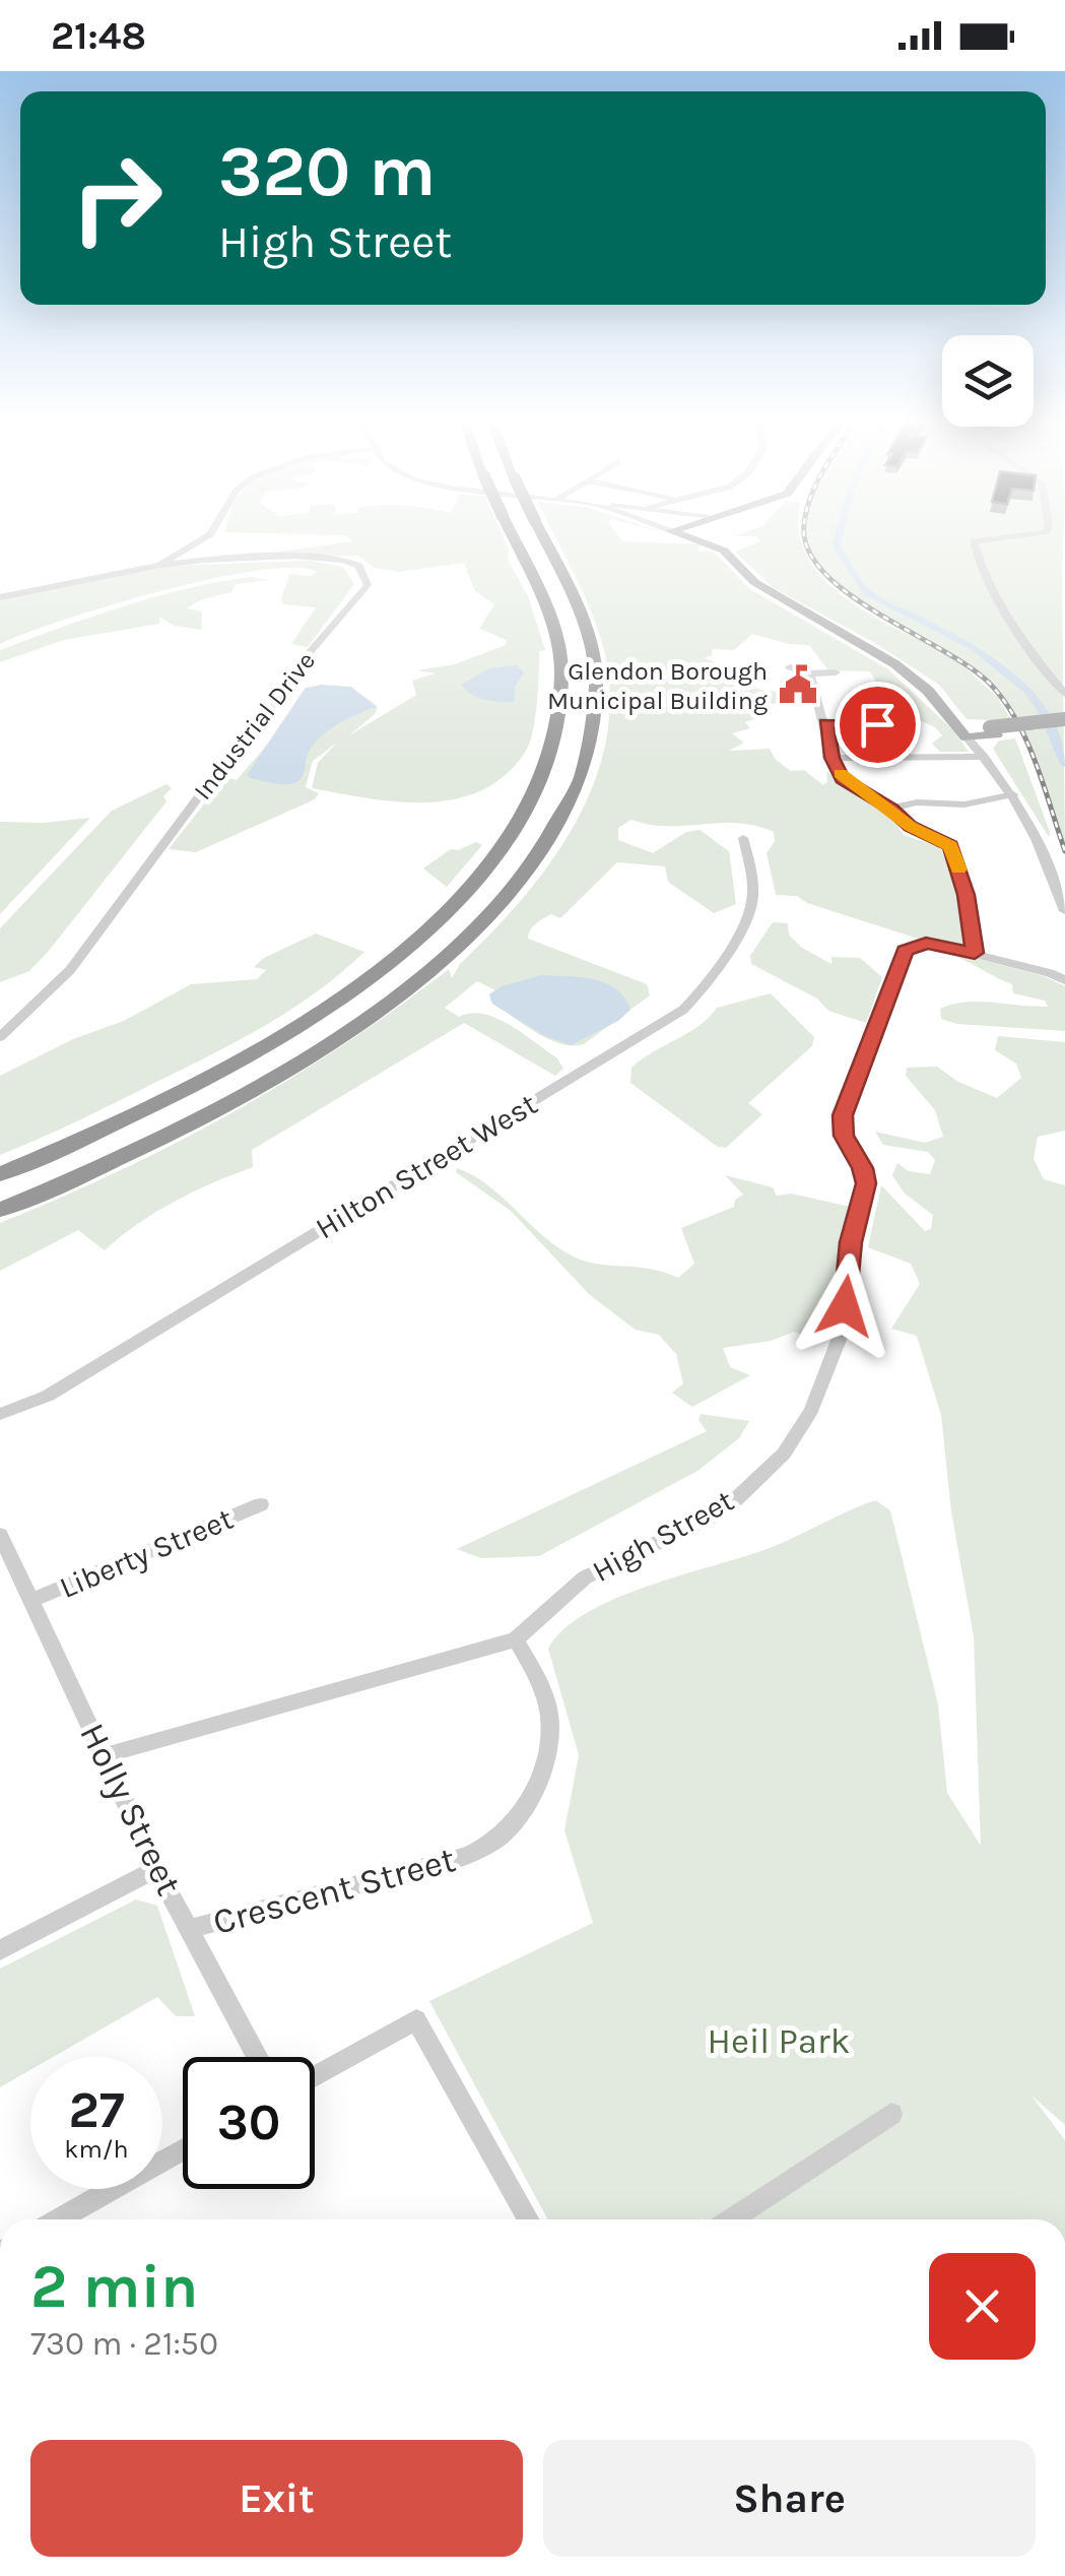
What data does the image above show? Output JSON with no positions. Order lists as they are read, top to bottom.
{
  "streets": {
    "street": [
      "Industrial Drive",
      "Hilton Street West",
      "High Street",
      "Liberty Street",
      "Holly Street",
      "Crescent Street"
    ]
  },
  "crossings": [
    ["High Street", "Holly Street"],
    ["High Street", "Crescent Street"],
    ["Liberty Street", "Holly Street"],
    ["Holly Street", "Crescent Street"]
  ],
  "parks": ["Heil Park"],
  "places": {
    "public building": ["Glendon Borough Municipal Building"]
  },
  "page": {
    "status": "21:48",
    "turn": ["320 m", "High Street"],
    "speed": "27 km/h",
    "limit": "30",
    "heading": ["2 min", "730 m · 21:50"],
    "buttons": ["Exit", "Share"]
  }
}
